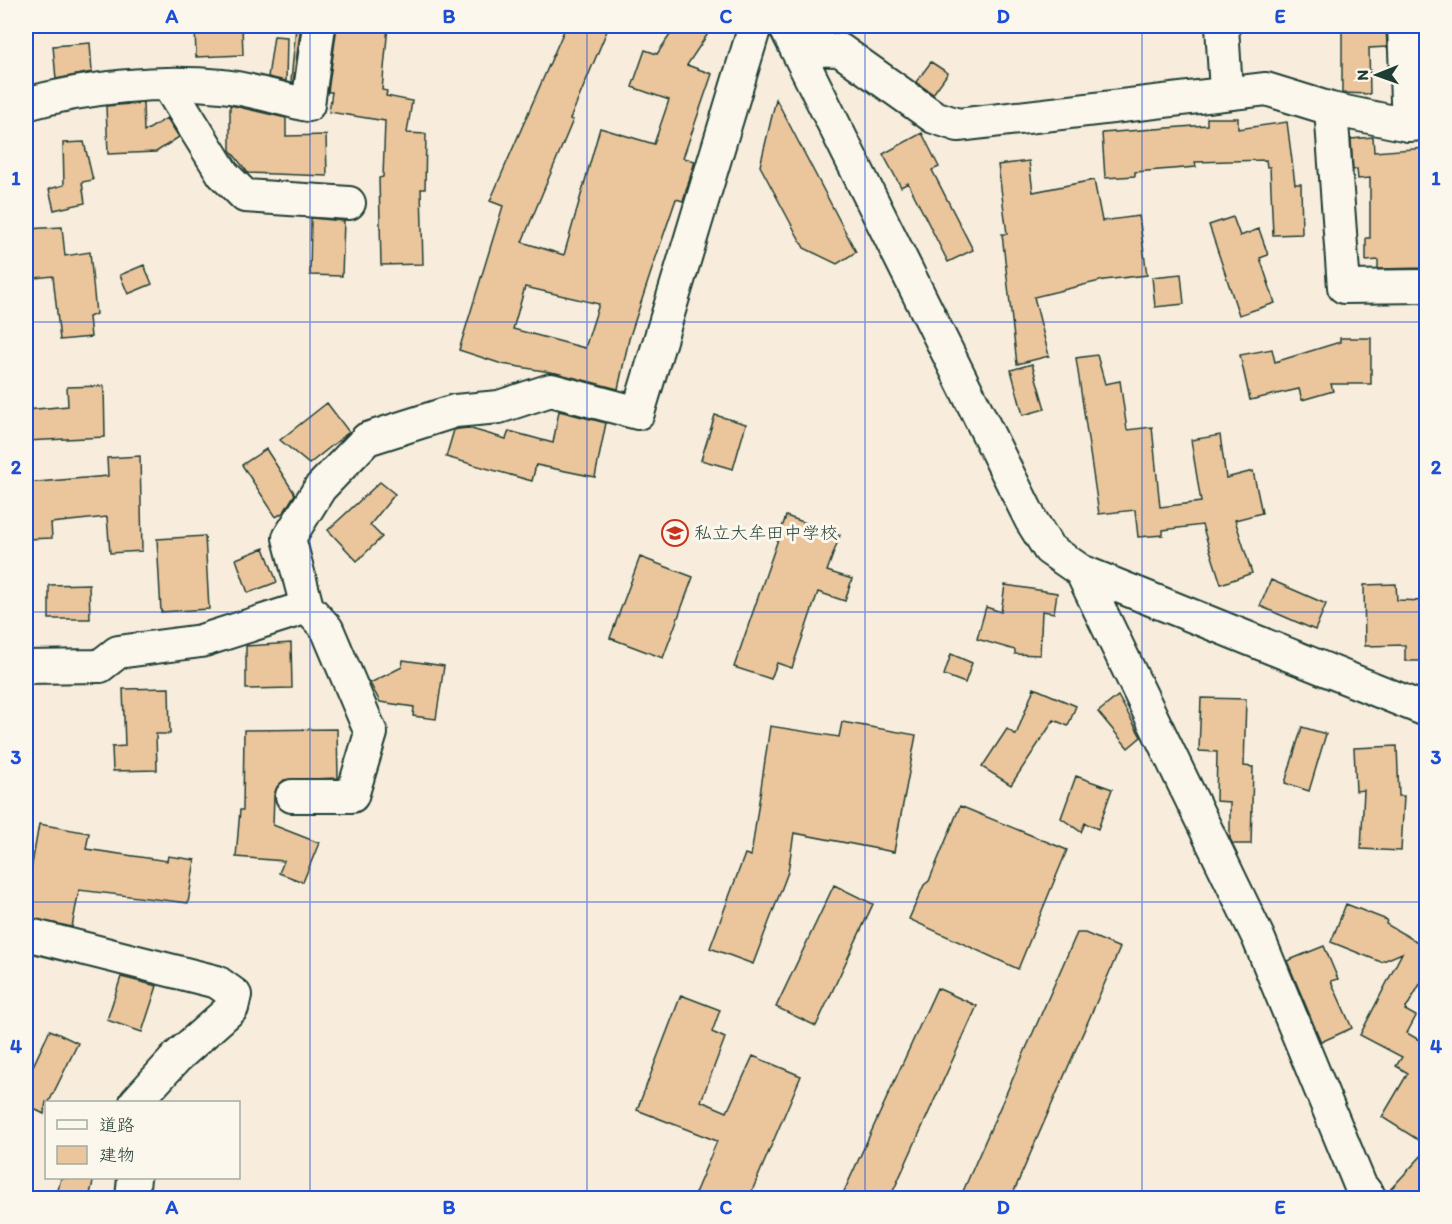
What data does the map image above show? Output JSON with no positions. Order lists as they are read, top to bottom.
{
  "places": {
    "school or university": ["私立大牟田中学校"]
  },
  "legend": ["道路", "建物"],
  "north": "left",
  "grid": {
    "columns": [
      "A",
      "B",
      "C",
      "D",
      "E"
    ],
    "rows": [
      "1",
      "2",
      "3",
      "4"
    ]
  }
}
